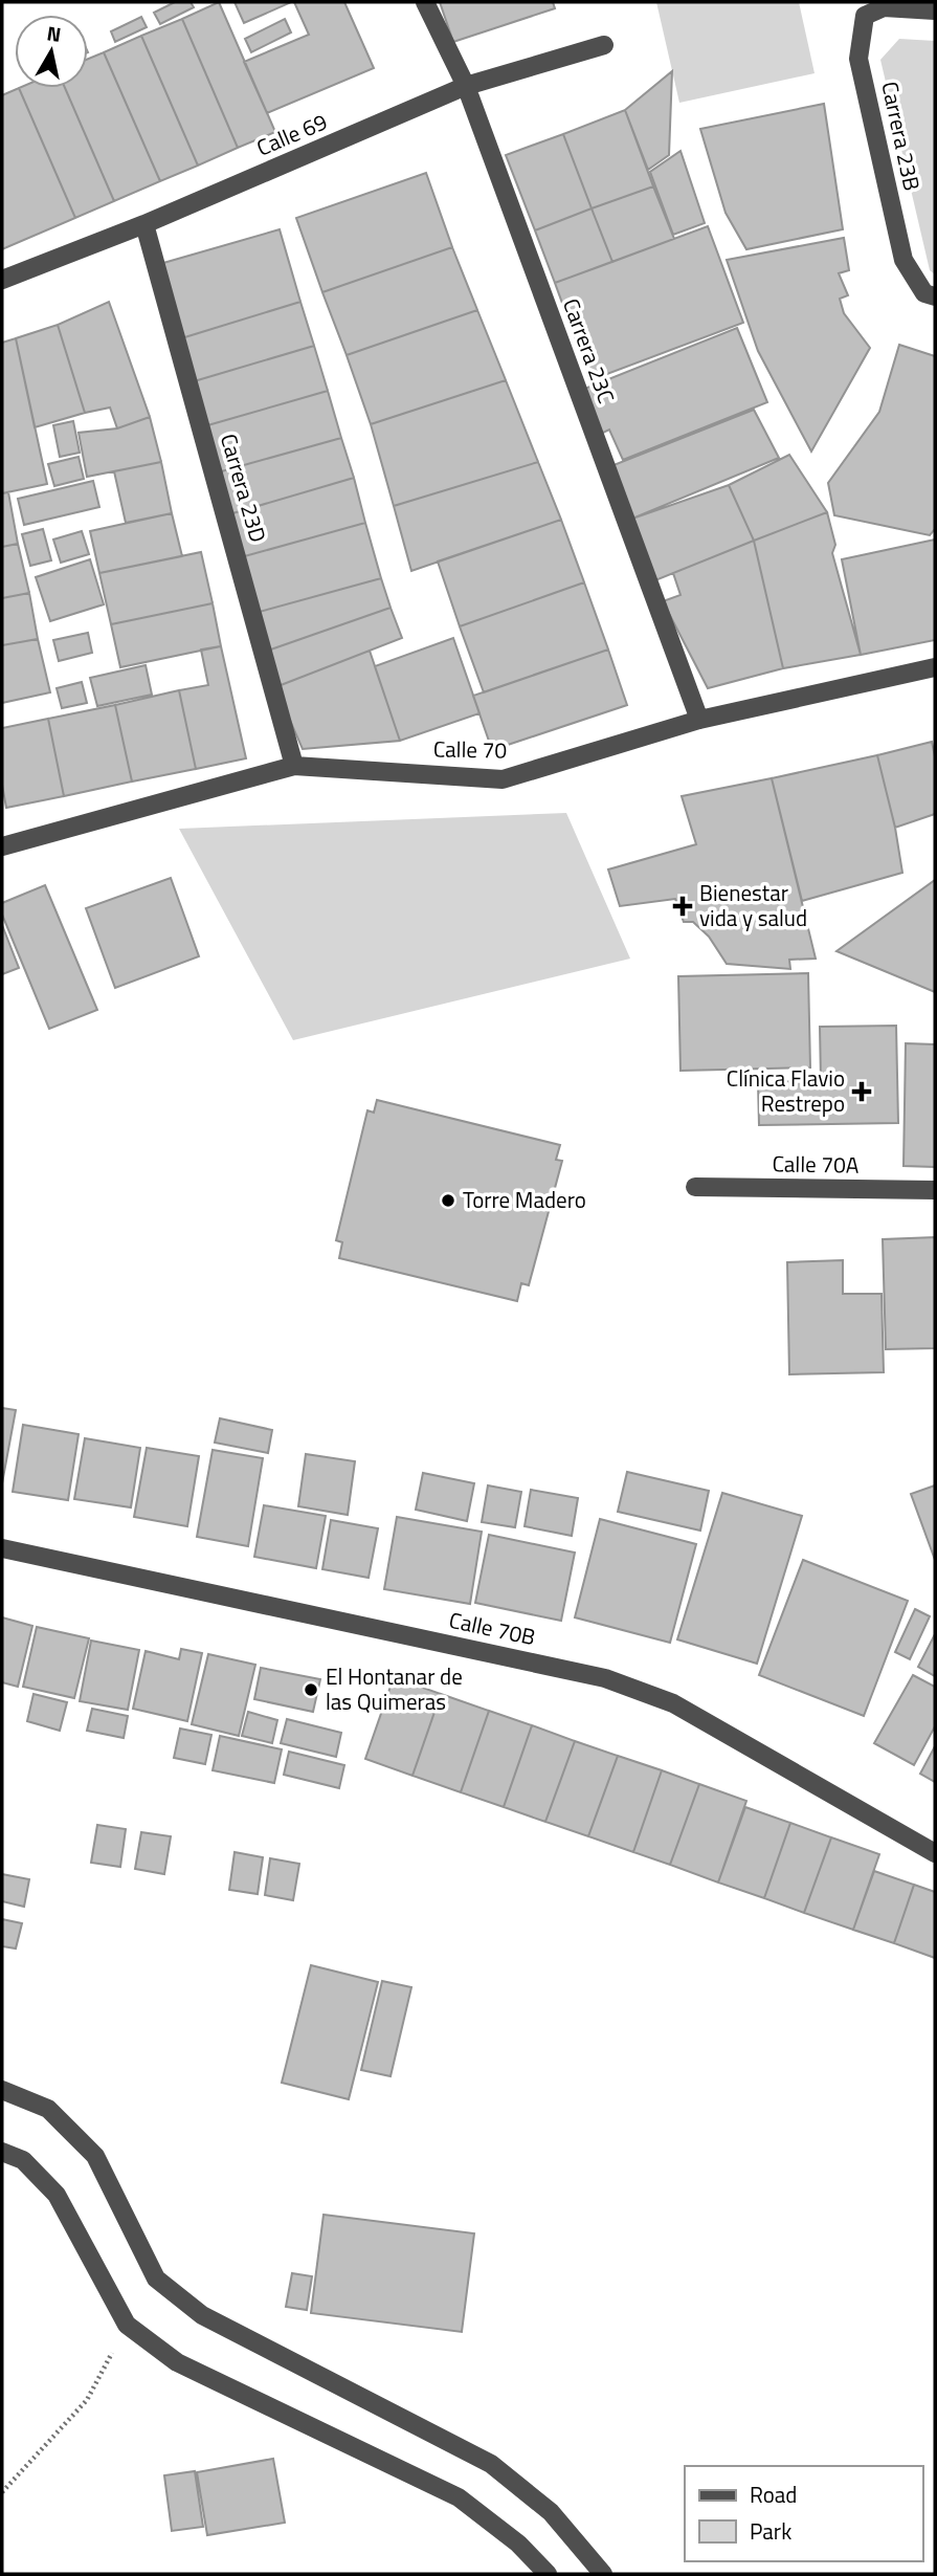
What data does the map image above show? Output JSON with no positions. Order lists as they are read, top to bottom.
{
  "streets": {
    "street": [
      "Calle 69",
      "Carrera 23B",
      "Carrera 23C",
      "Carrera 23D",
      "Calle 70",
      "Calle 70A",
      "Calle 70B"
    ]
  },
  "crossings": [
    ["Calle 69", "Carrera 23C"],
    ["Calle 69", "Carrera 23D"],
    ["Carrera 23C", "Calle 70"],
    ["Carrera 23D", "Calle 70"]
  ],
  "places": {
    "health": ["Bienestar vida y salud", "Clínica Flavio Restrepo"],
    "other": ["Torre Madero", "El Hontanar de las Quimeras"]
  },
  "legend": ["Road", "Park"],
  "north": "top"
}
